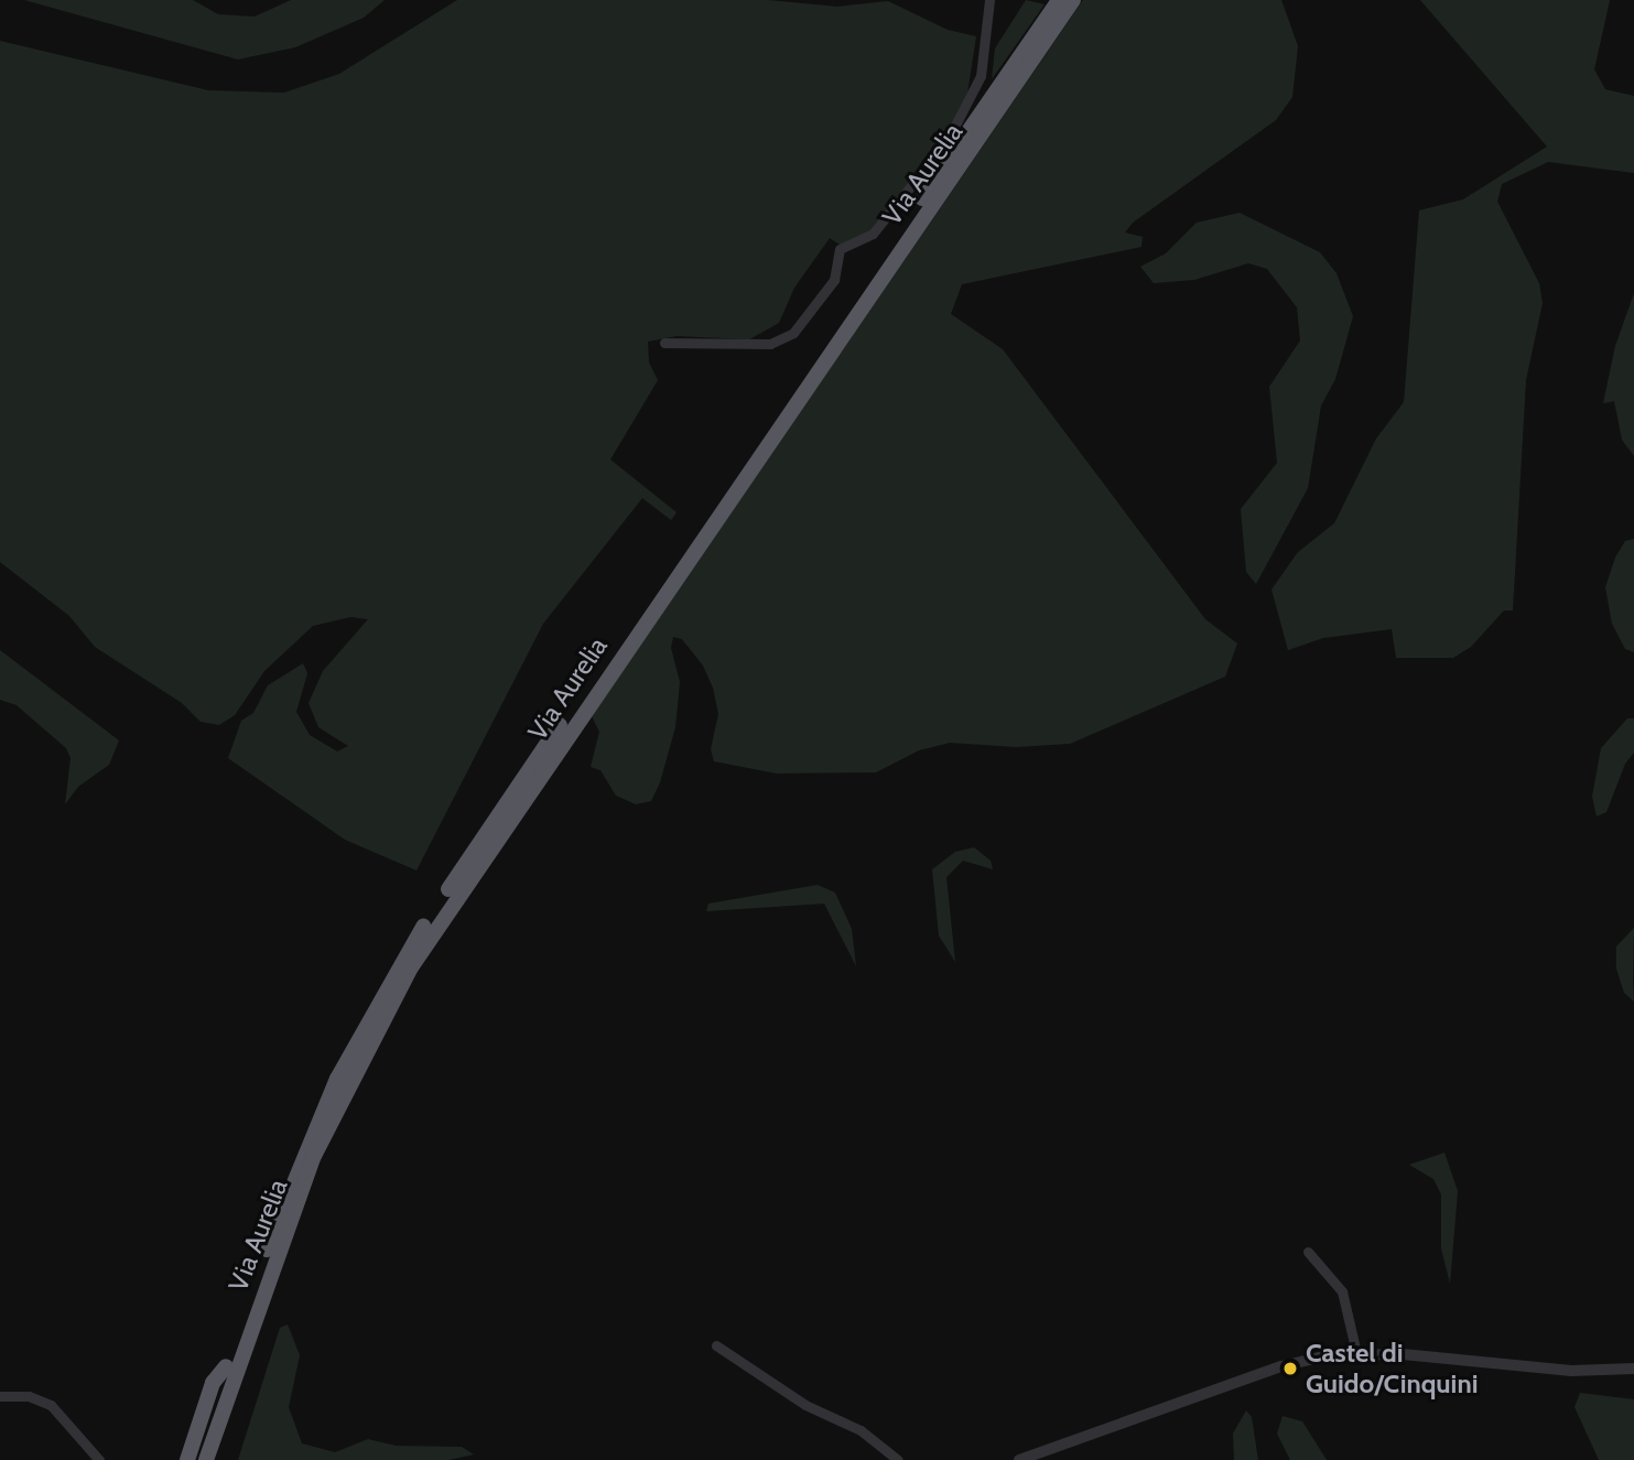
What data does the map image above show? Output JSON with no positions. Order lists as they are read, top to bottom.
{
  "streets": {
    "highway": ["Via Aurelia"]
  },
  "places": ["Castel di Guido/Cinquini"]
}
